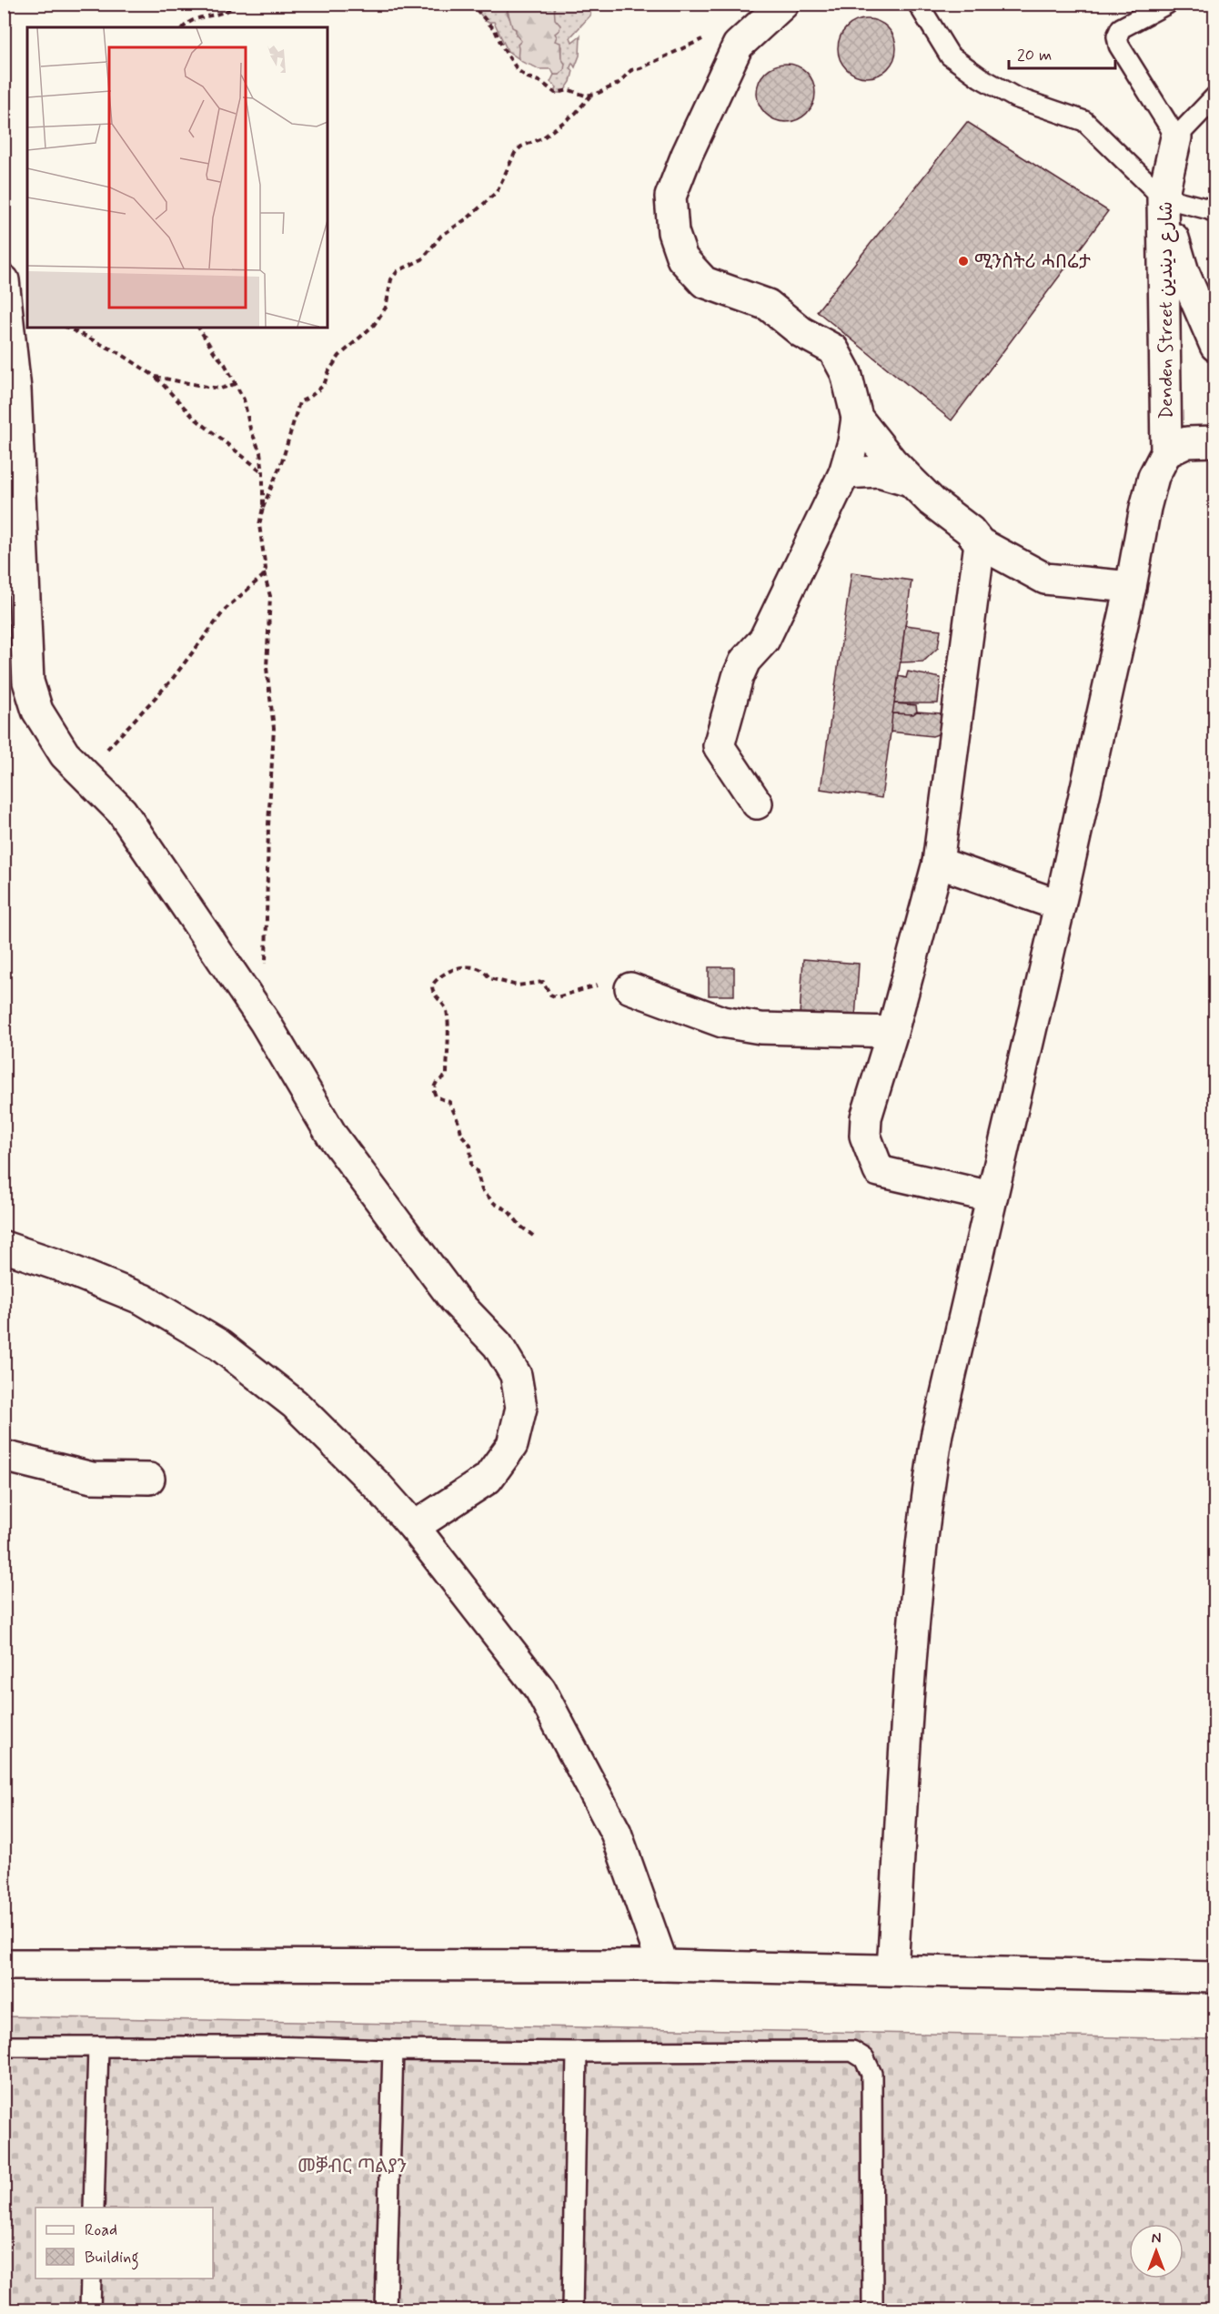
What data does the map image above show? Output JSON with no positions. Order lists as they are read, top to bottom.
{
  "streets": {
    "street": ["Denden Street شارع ديندين"]
  },
  "parks": ["መቓብር ጣልያን"],
  "places": ["ሚንስትሪ ሓበሬታ"],
  "legend": ["Road", "Building"],
  "scale_bar": "20 m",
  "north": "top"
}
